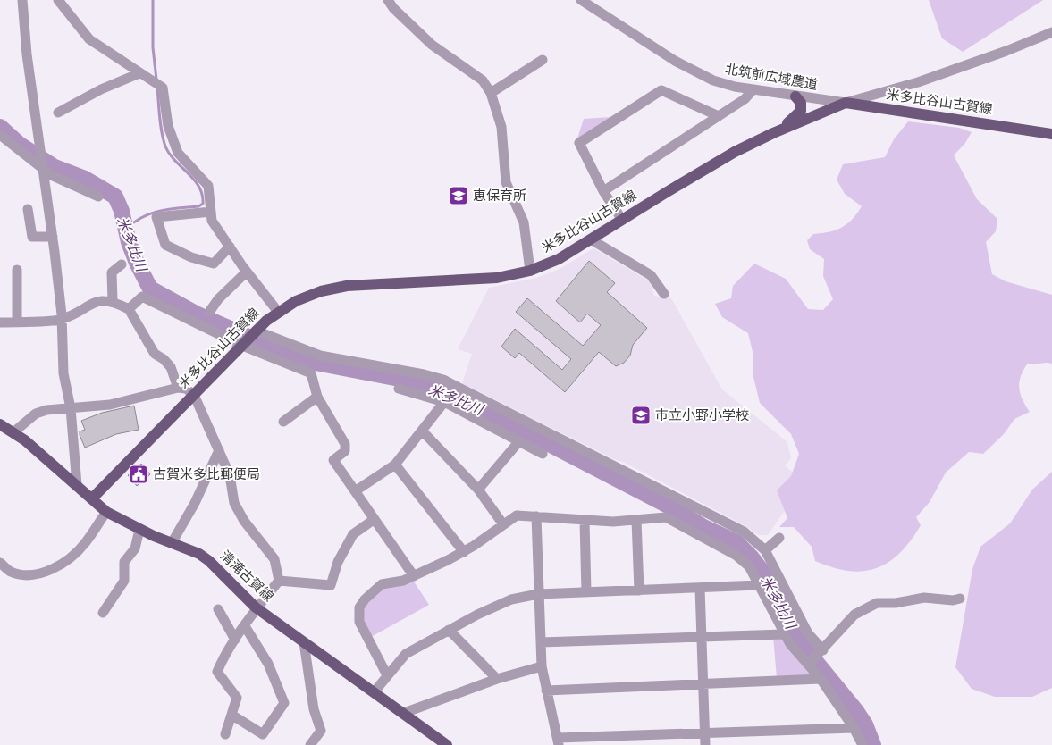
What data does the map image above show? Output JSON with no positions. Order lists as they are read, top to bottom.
{
  "streets": {
    "main road": ["米多比谷山古賀線", "清滝古賀線"],
    "street": ["北筑前広域農道"]
  },
  "crossings": [
    ["北筑前広域農道", "米多比谷山古賀線"],
    ["米多比谷山古賀線", "清滝古賀線"]
  ],
  "water": ["米多比川"],
  "places": {
    "school or university": ["恵保育所", "市立小野小学校"],
    "public building": ["古賀米多比郵便局"]
  }
}
